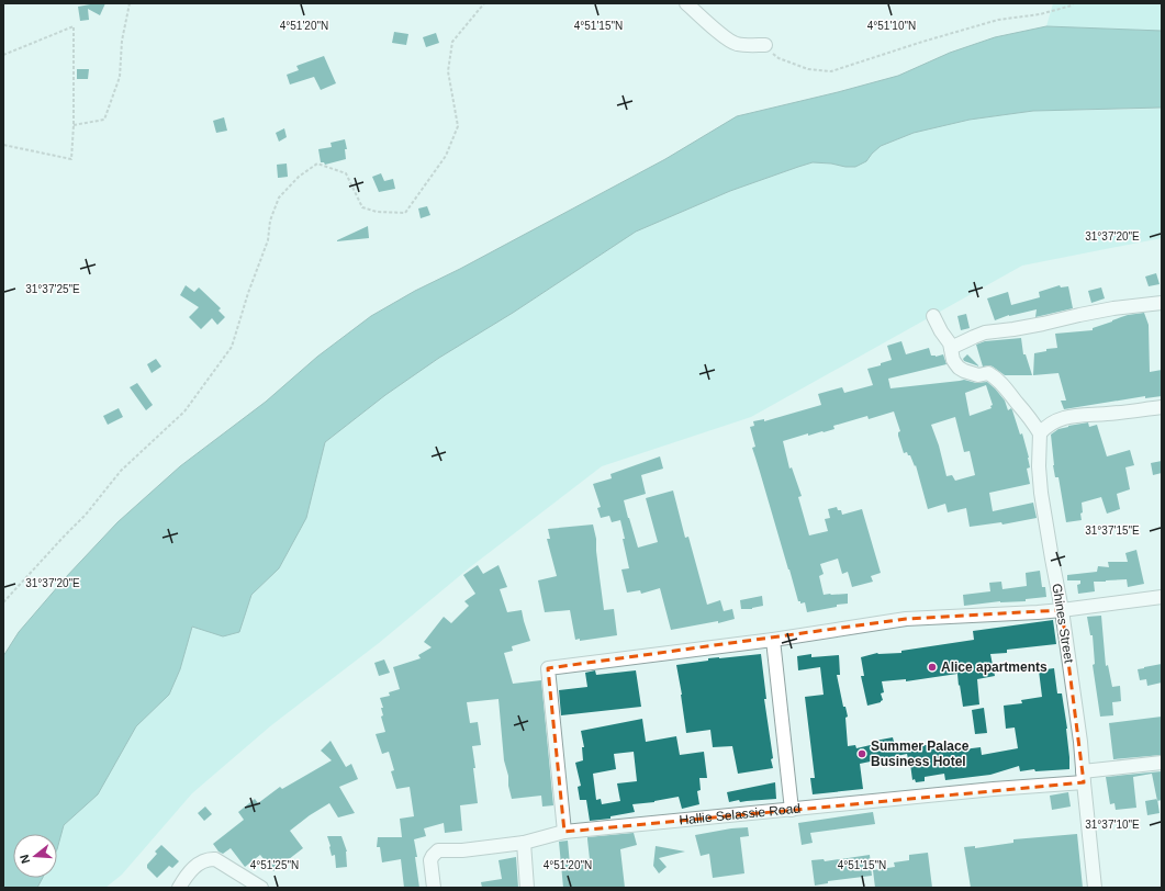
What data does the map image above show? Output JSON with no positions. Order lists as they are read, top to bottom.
{
  "streets": {
    "street": ["Ghines Street", "Hallie Selassie Road"]
  },
  "crossings": [
    ["Ghines Street", "Hallie Selassie Road"]
  ],
  "places": ["Alice apartments", "Summer Palace Business Hotel"],
  "north": "left",
  "coordinates": [
    "4°51'20\"N",
    "4°51'15\"N",
    "4°51'10\"N",
    "31°37'20\"E",
    "31°37'25\"E",
    "31°37'15\"E",
    "31°37'10\"E",
    "4°51'25\"N"
  ]
}
